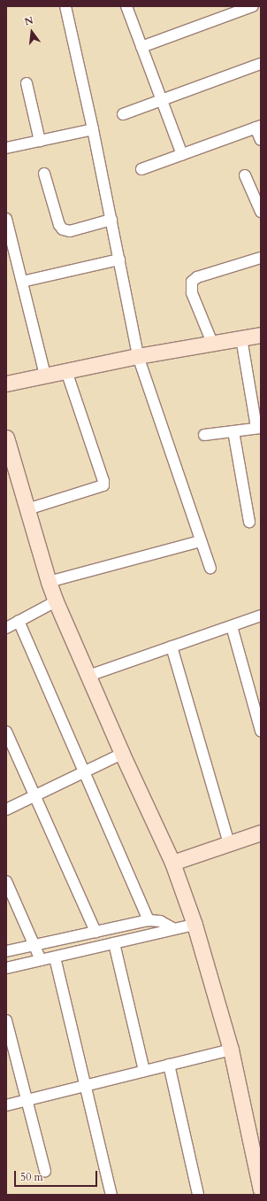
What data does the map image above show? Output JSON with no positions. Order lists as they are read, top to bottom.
{
  "scale_bar": "50 m",
  "north": "top"
}
